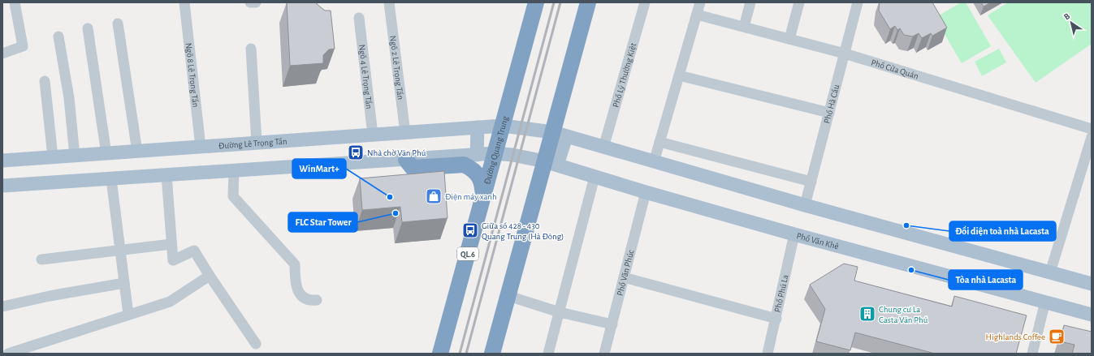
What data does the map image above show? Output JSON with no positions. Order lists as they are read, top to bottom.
{
  "streets": {
    "highway": ["Đường Quang Trung", "QL.6"],
    "main road": ["Đường Lê Trọng Tấn", "Phố Văn Khê"],
    "street": [
      "Ngõ 2 Lê Trọng Tấn",
      "Phố Cửa Quán",
      "Ngõ 8 Lê Trọng Tấn",
      "Phố Lý Thường Kiệt",
      "Ngõ 4 Lê Trọng Tấn",
      "Phố Hà Cầu",
      "Phố Văn Phúc",
      "Phố Phú La"
    ]
  },
  "crossings": [
    ["Ngõ 2 Lê Trọng Tấn", "Đường Lê Trọng Tấn"],
    ["Phố Cửa Quán", "Phố Hà Cầu"],
    ["Ngõ 8 Lê Trọng Tấn", "Đường Lê Trọng Tấn"],
    ["Ngõ 4 Lê Trọng Tấn", "Đường Lê Trọng Tấn"],
    ["Đường Lê Trọng Tấn", "Đường Quang Trung"],
    ["Đường Quang Trung", "Phố Văn Khê"],
    ["Phố Văn Khê", "Phố Văn Phúc"],
    ["Phố Văn Khê", "Phố Phú La"]
  ],
  "places": {
    "bus stop": ["Nhà chờ Văn Phú", "Giữa số 428 - 430 Quang Trung (Hà Đông)"],
    "shop": ["Điện máy xanh"],
    "other": [
      "WinMart+",
      "FLC Star Tower",
      "Đối diện toà nhà Lacasta",
      "Tòa nhà Lacasta"
    ],
    "building": ["Chung cư La Casta Văn Phú"],
    "cafe": ["Highlands Coffee"]
  },
  "north": "top left"
}
